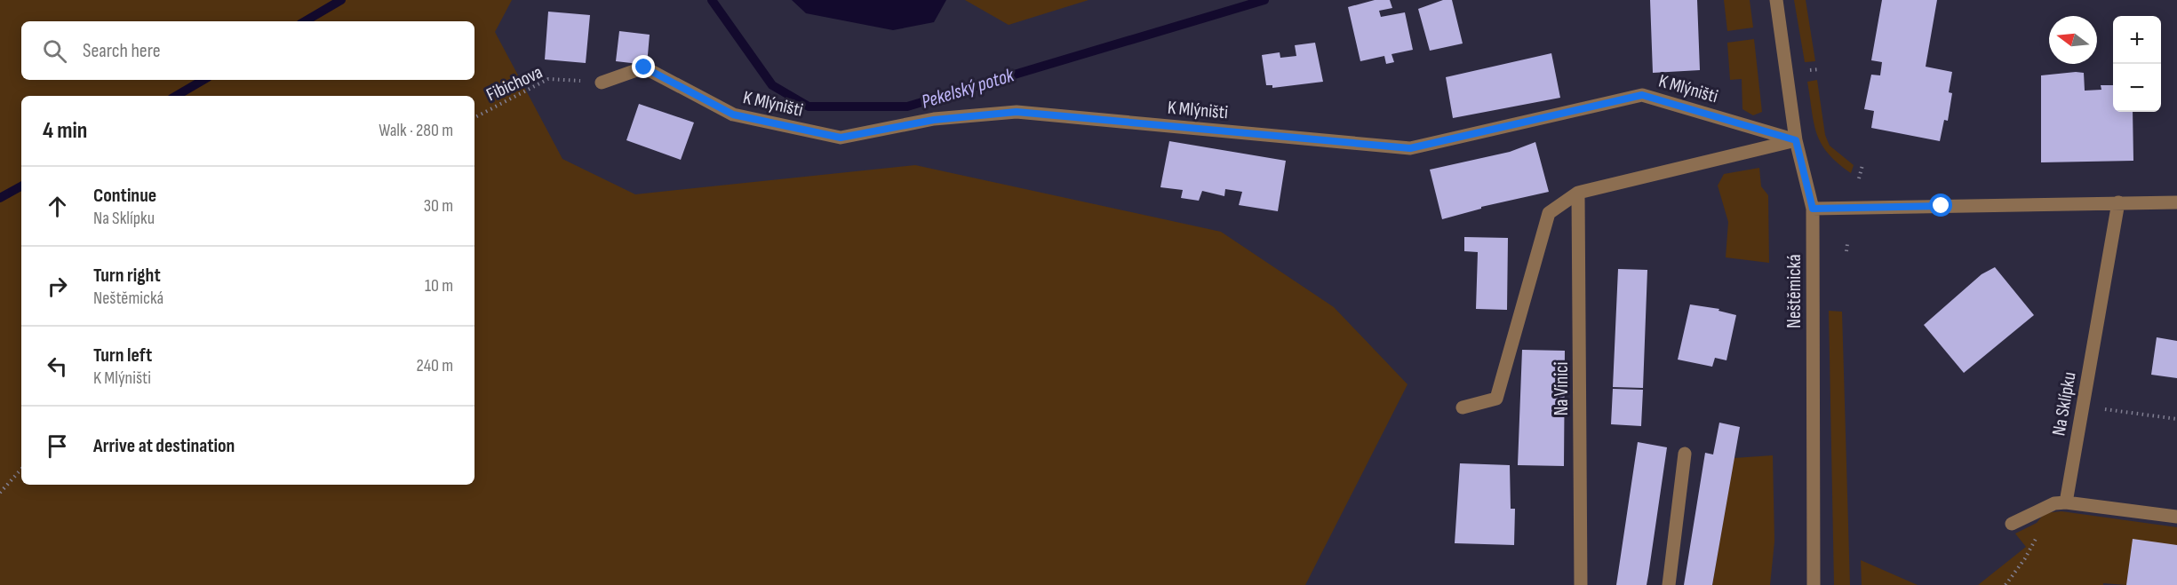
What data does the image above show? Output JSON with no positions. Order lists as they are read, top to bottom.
{
  "streets": {
    "street": [
      "K Mlýništi",
      "Neštěmická",
      "Na Vinici",
      "Na Sklípku"
    ],
    "path": ["Fibichova"]
  },
  "crossings": [
    ["Fibichova", "K Mlýništi"],
    ["K Mlýništi", "Neštěmická"]
  ],
  "water": ["Pekelský potok"],
  "north": "left",
  "page": {
    "map_buttons": ["+", "−"],
    "search": "Search here",
    "heading": ["4 min", "Walk · 280 m"],
    "list": [
      ["Continue", "Na Sklípku", "30 m"],
      ["Turn right", "Neštěmická", "10 m"],
      ["Turn left", "K Mlýništi", "240 m"],
      "Arrive at destination"
    ]
  }
}
